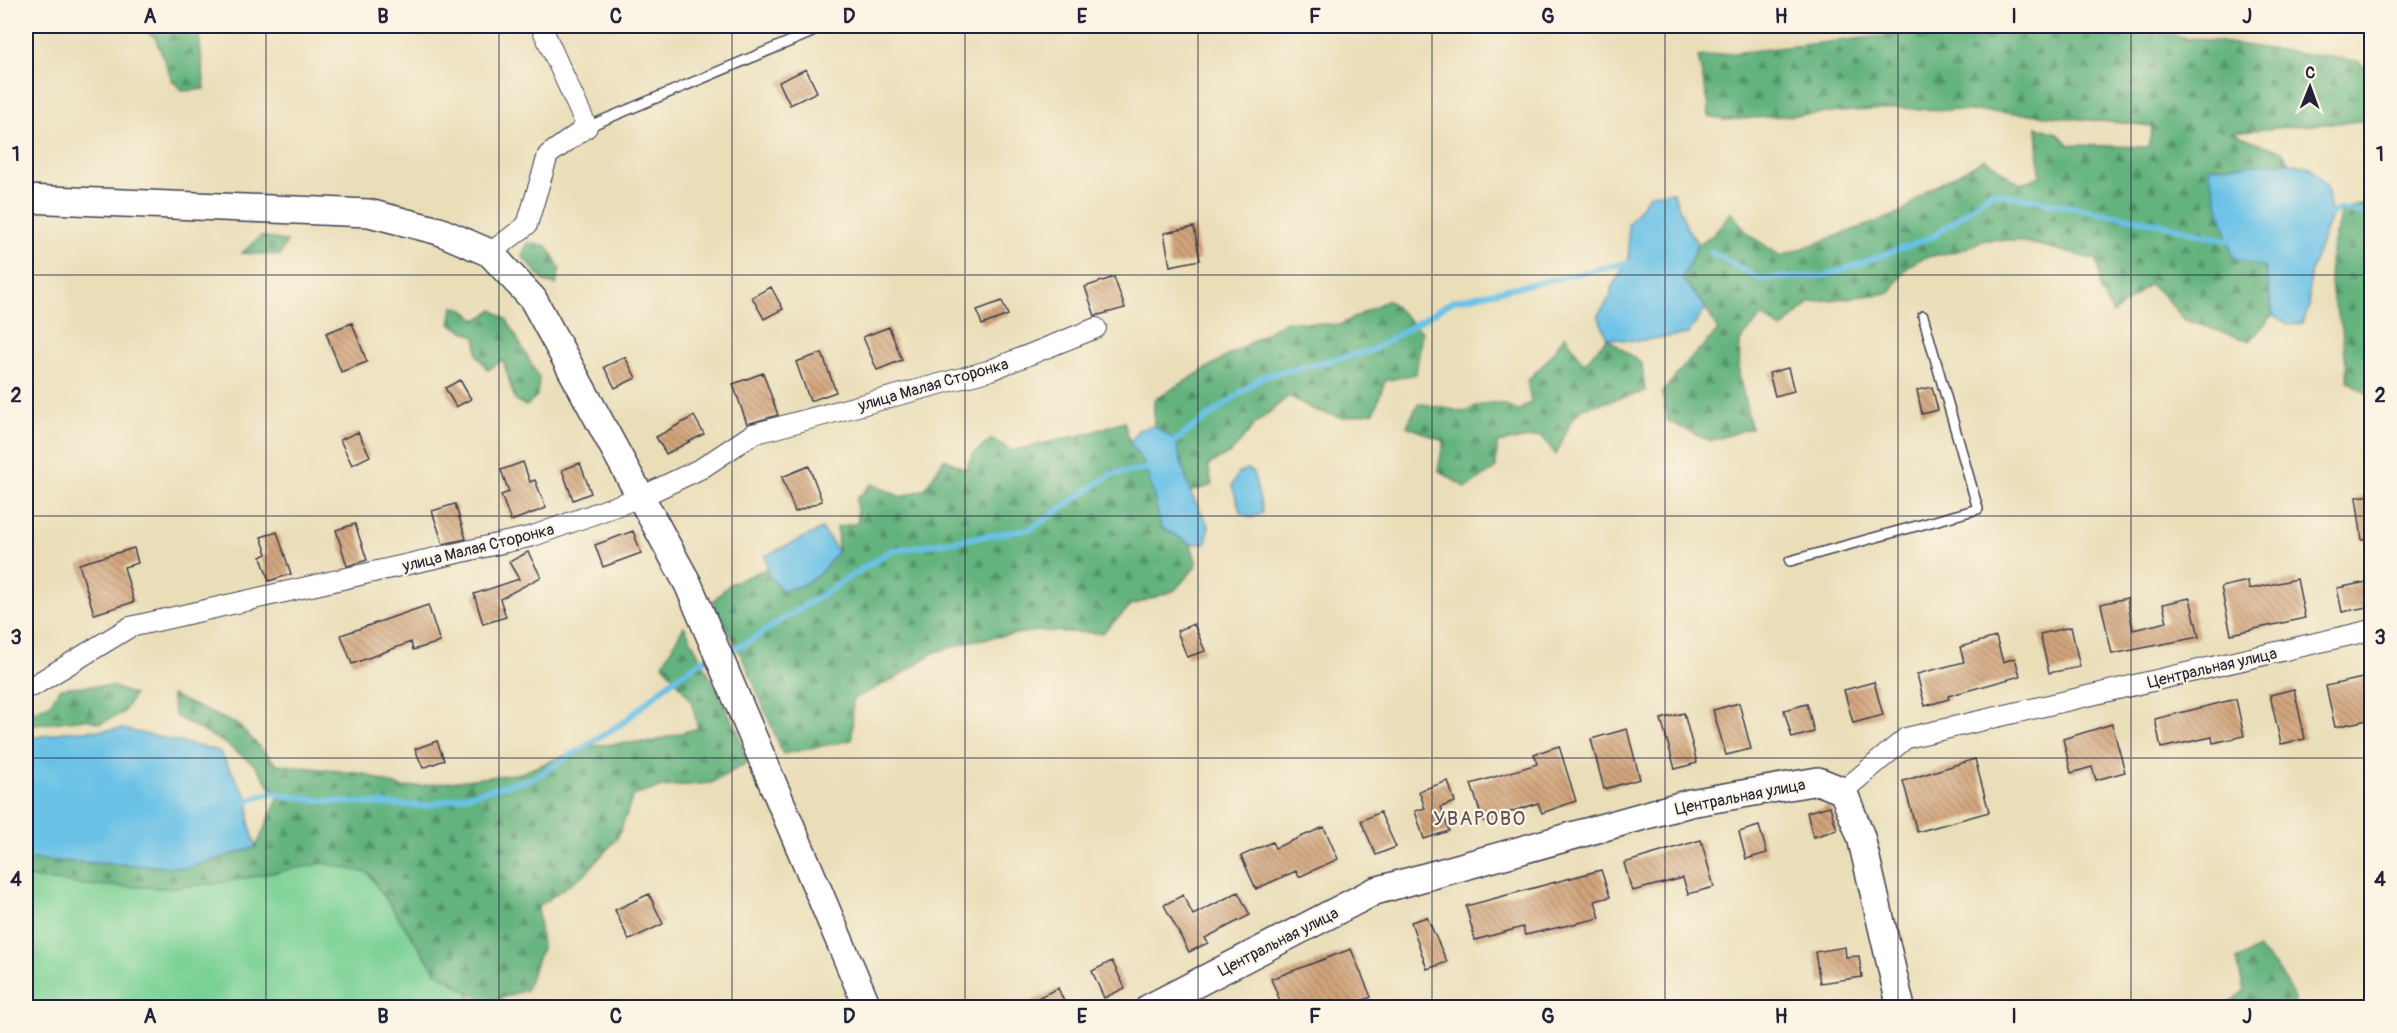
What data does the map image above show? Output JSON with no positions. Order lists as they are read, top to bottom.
{
  "streets": {
    "street": ["улица Малая Сторонка", "Центральная улица"]
  },
  "districts": ["УВАРОВО"],
  "north": "top",
  "grid": {
    "columns": [
      "A",
      "B",
      "C",
      "D",
      "E",
      "F",
      "G",
      "H",
      "I",
      "J"
    ],
    "rows": [
      "1",
      "2",
      "3",
      "4"
    ]
  }
}
